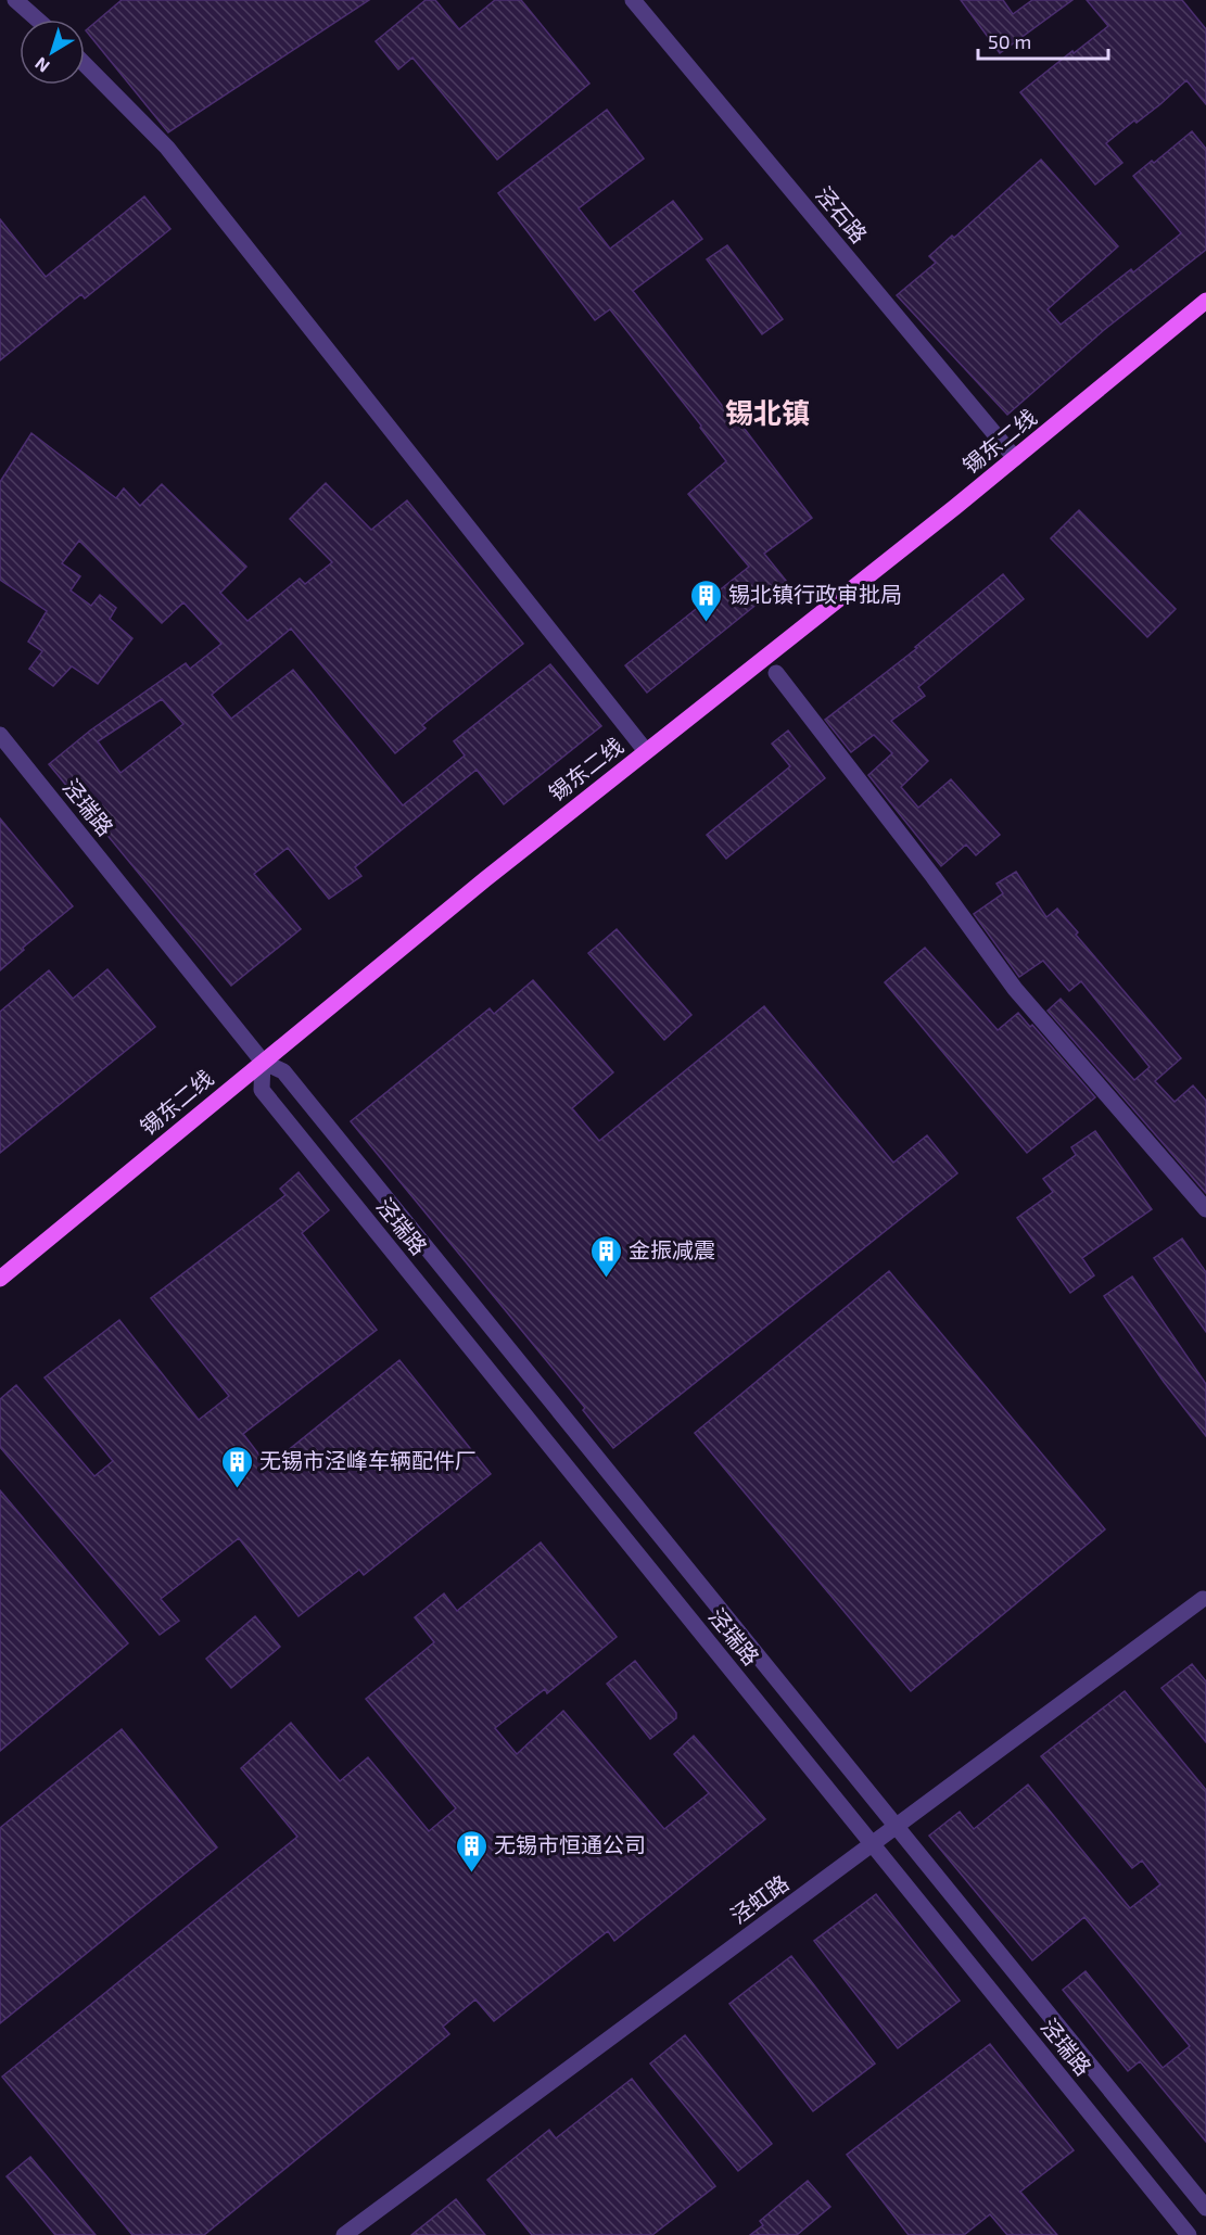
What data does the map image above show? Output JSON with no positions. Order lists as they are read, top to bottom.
{
  "streets": {
    "main road": ["锡东二线"],
    "street": ["泾石路", "泾瑞路", "泾虹路"]
  },
  "crossings": [
    ["泾石路", "锡东二线"],
    ["锡东二线", "泾瑞路"],
    ["泾瑞路", "泾虹路"]
  ],
  "districts": ["锡北镇"],
  "places": {
    "building": [
      "锡北镇行政审批局",
      "金振减震",
      "无锡市泾峰车辆配件厂",
      "无锡市恒通公司"
    ]
  },
  "scale_bar": "50 m",
  "north": "bottom left"
}
